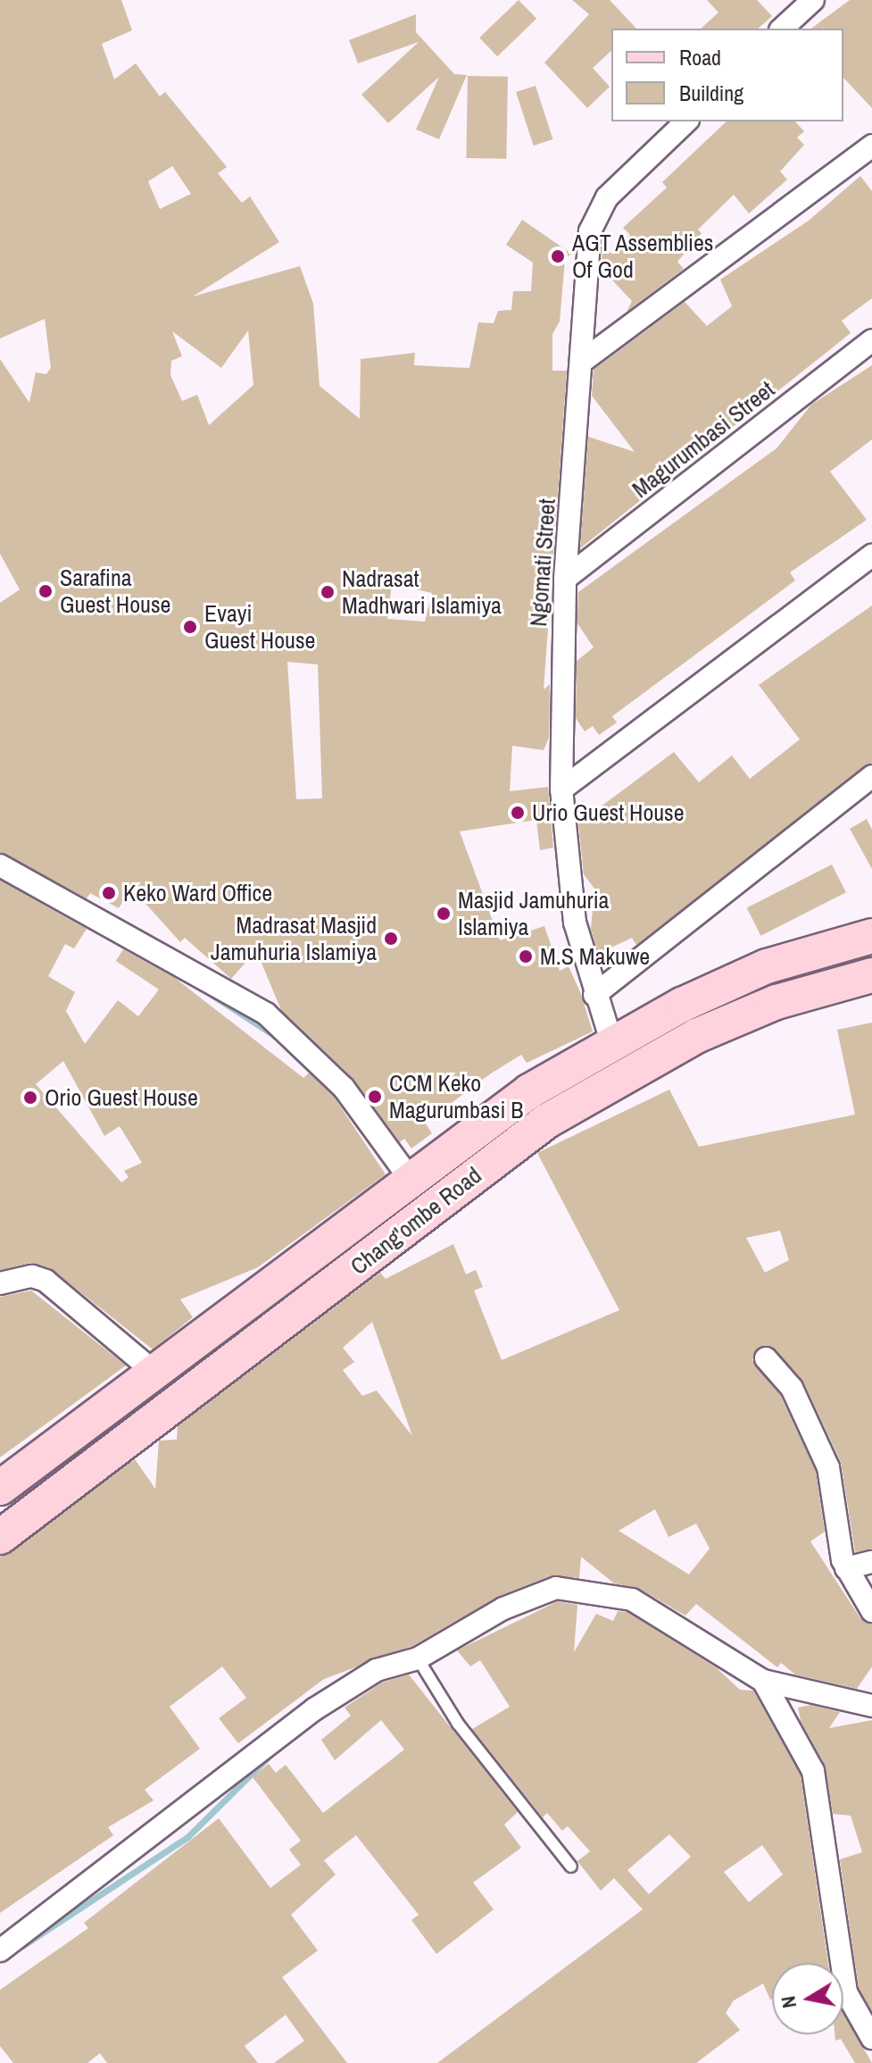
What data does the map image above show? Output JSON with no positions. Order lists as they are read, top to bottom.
{
  "streets": {
    "main road": ["Chang'ombe Road"],
    "street": ["Magurumbasi Street", "Ngomati Street"]
  },
  "crossings": [
    ["Magurumbasi Street", "Ngomati Street"],
    ["Ngomati Street", "Chang'ombe Road"]
  ],
  "places": [
    "AGT Assemblies Of God",
    "Sarafina Guest House",
    "Nadrasat Madhwari Islamiya",
    "Evayi Guest House",
    "Urio Guest House",
    "Keko Ward Office",
    "Masjid Jamuhuria Islamiya",
    "Madrasat Masjid Jamuhuria Islamiya",
    "M.S Makuwe",
    "CCM Keko Magurumbasi B",
    "Orio Guest House"
  ],
  "legend": ["Road", "Building"],
  "north": "left"
}
